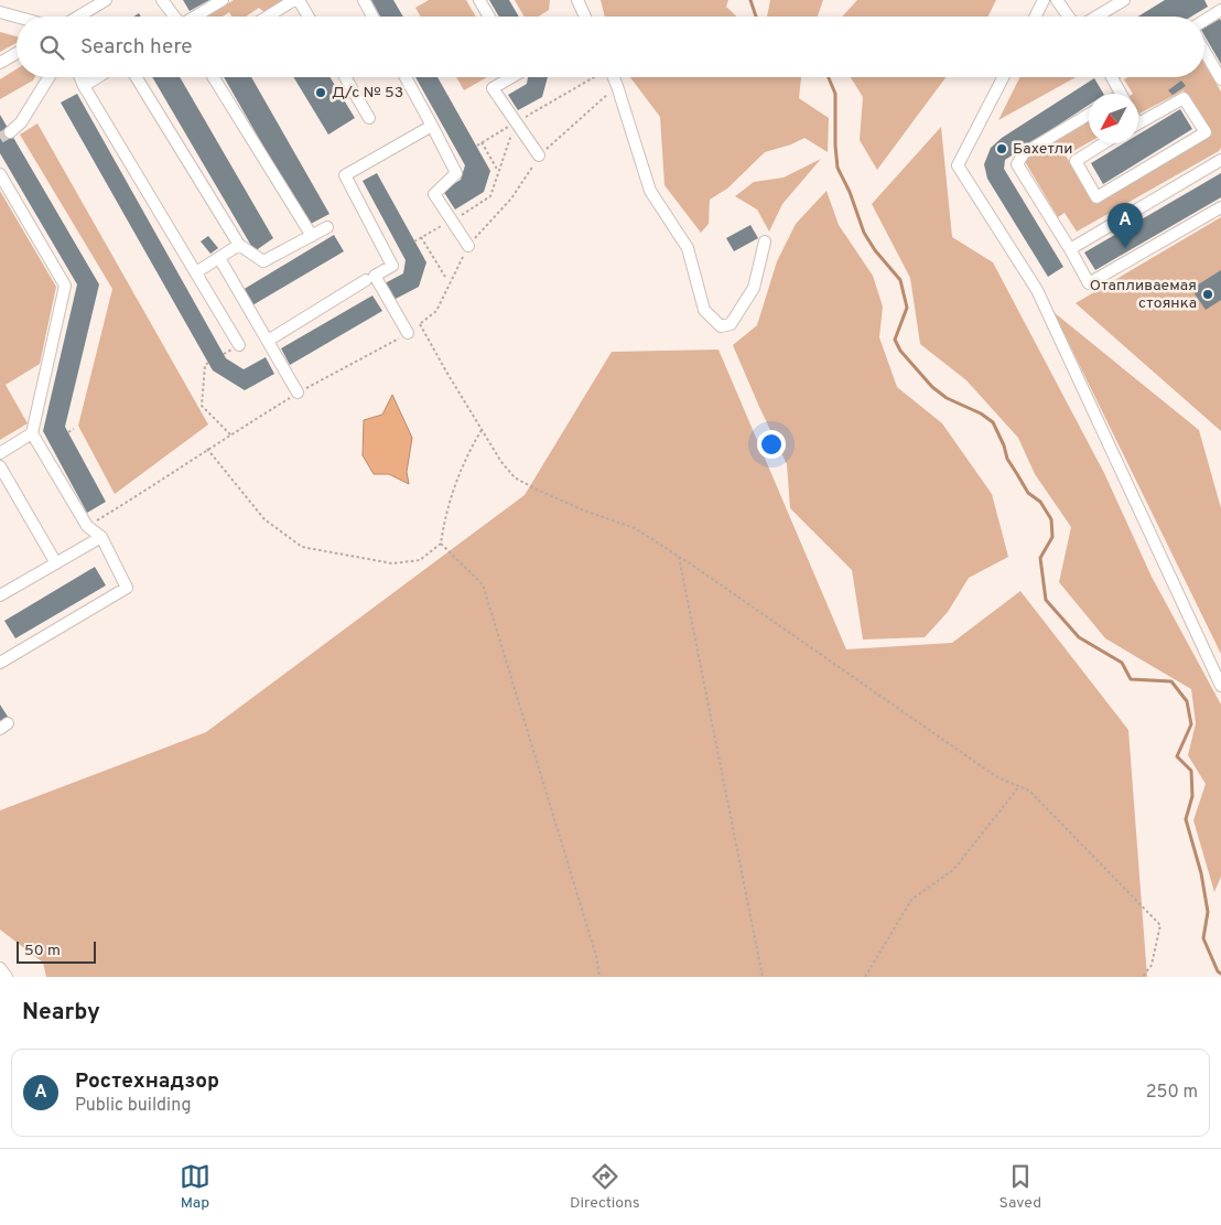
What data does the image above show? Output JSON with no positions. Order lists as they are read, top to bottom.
{
  "places": ["Д/с № 53", "Бахетли", "Отапливаемая стоянка"],
  "scale_bar": "50 m",
  "north": "bottom left",
  "page": {
    "search": "Search here",
    "pins": "A",
    "scale": "50 m",
    "heading": "Nearby",
    "list": [
      {
        "mark": "A",
        "name": "Ростехнадзор",
        "note": "Public building",
        "value": "250 m"
      }
    ],
    "nav": ["Map", "Directions", "Saved"]
  }
}
